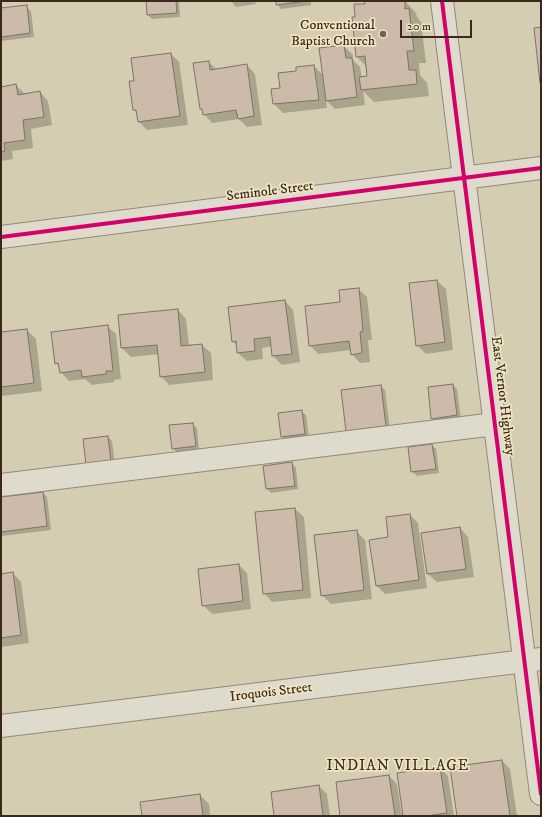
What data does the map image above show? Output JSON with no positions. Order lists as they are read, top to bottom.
{
  "streets": {
    "street": ["Seminole Street", "East Vernor Highway", "Iroquois Street"]
  },
  "crossings": [
    ["Seminole Street", "East Vernor Highway"],
    ["East Vernor Highway", "Iroquois Street"]
  ],
  "districts": ["INDIAN VILLAGE"],
  "places": ["Conventional Baptist Church"],
  "scale_bar": "20 m"
}
